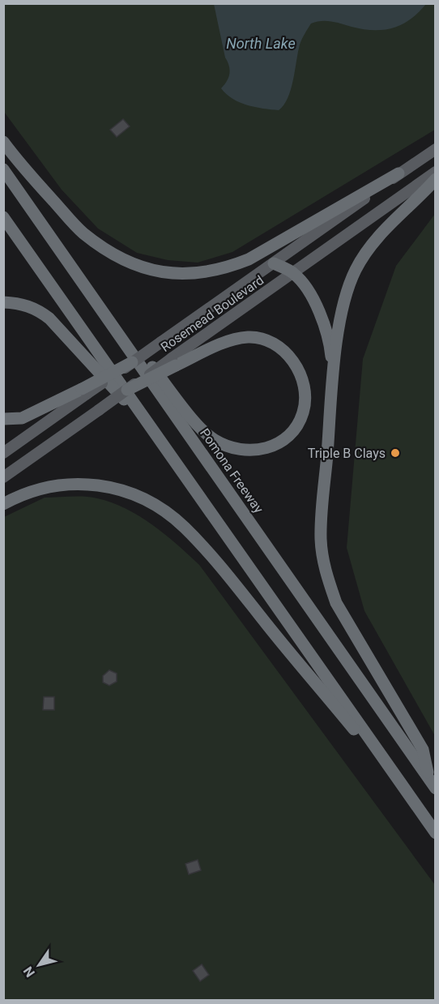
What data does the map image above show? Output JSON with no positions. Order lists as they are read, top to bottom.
{
  "streets": {
    "highway": ["Pomona Freeway"],
    "main road": ["Rosemead Boulevard"]
  },
  "water": ["North Lake"],
  "places": ["Triple B Clays"],
  "north": "bottom left"
}
